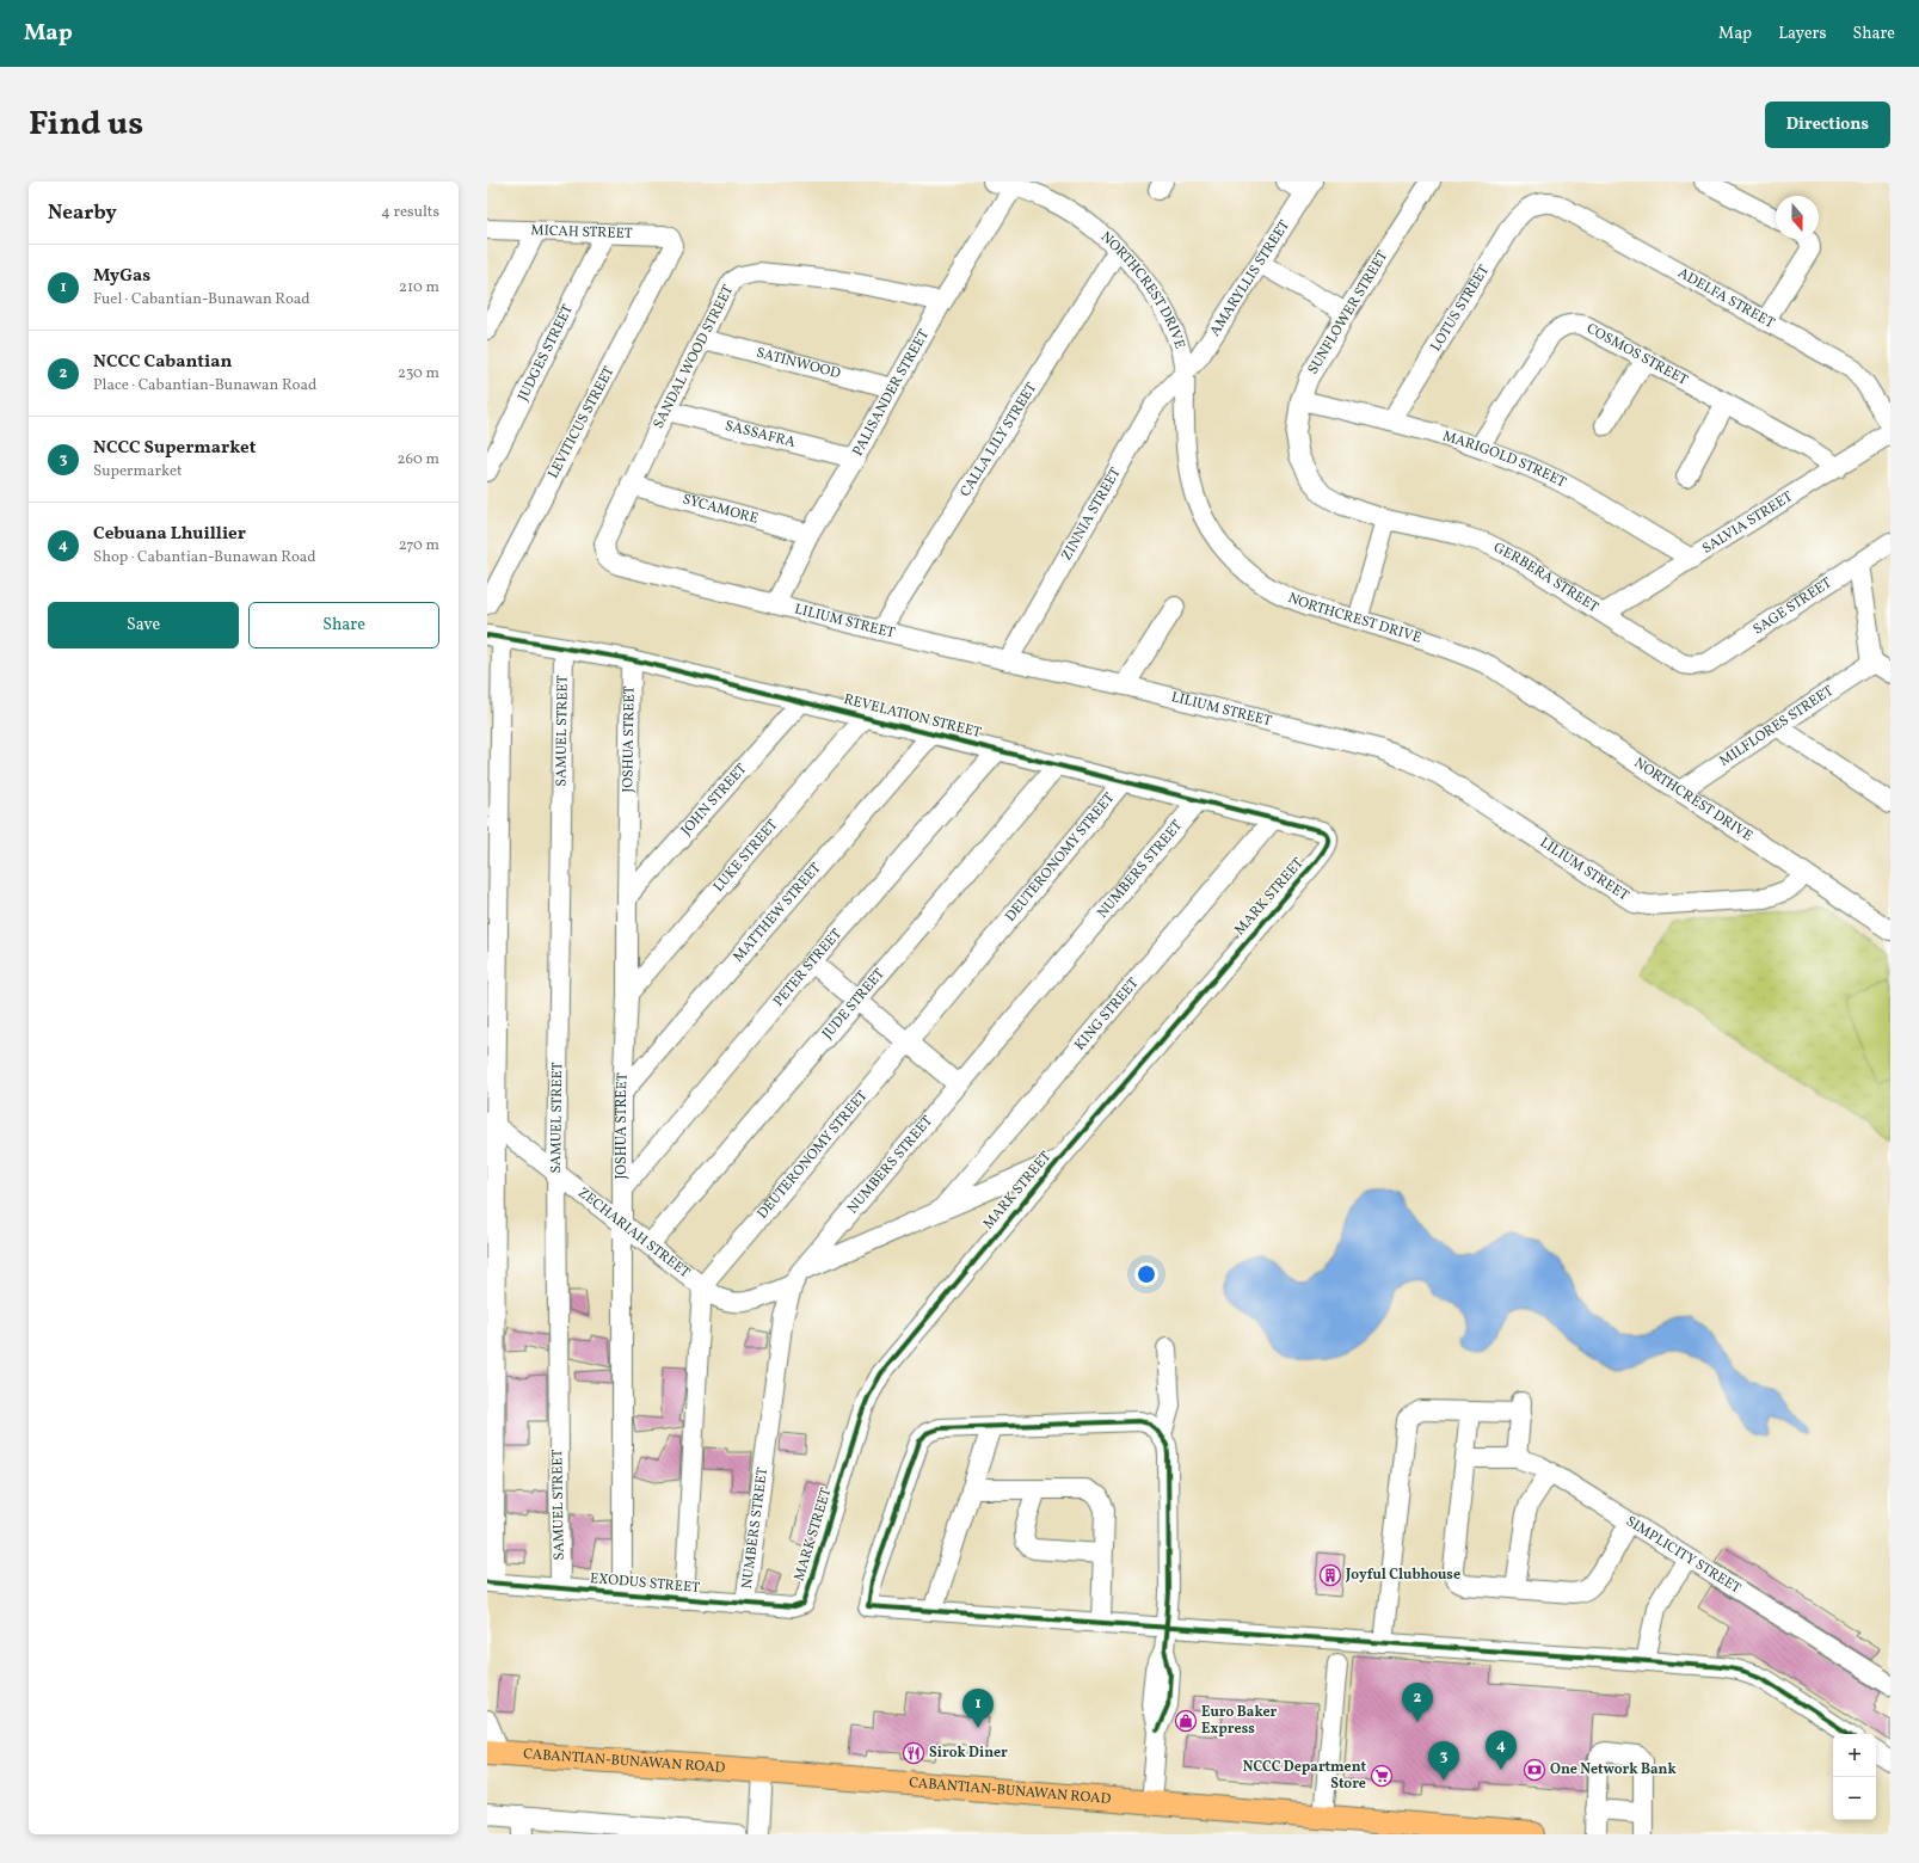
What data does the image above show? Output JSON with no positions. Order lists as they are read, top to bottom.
{
  "streets": {
    "main road": ["CABANTIAN-BUNAWAN ROAD"],
    "street": [
      "MICAH STREET",
      "AMARYLLIS STREET",
      "NORTHCREST DRIVE",
      "ADELFA STREET",
      "LOTUS STREET",
      "SUNFLOWER STREET",
      "JUDGES STREET",
      "COSMOS STREET",
      "SANDAL WOOD STREET",
      "SATINWOOD",
      "PALISANDER STREET",
      "LEVITICUS STREET",
      "SASSAFRA",
      "CALLA LILY STREET",
      "MARIGOLD STREET",
      "SYCAMORE",
      "ZINNIA STREET",
      "SALVIA STREET",
      "GERBERA STREET",
      "SAGE STREET",
      "LILIUM STREET",
      "REVELATION STREET",
      "MILFLORES STREET",
      "SAMUEL STREET",
      "JOSHUA STREET",
      "JOHN STREET",
      "LUKE STREET",
      "DEUTERONOMY STREET",
      "NUMBERS STREET",
      "MARK STREET",
      "MATTHEW STREET",
      "PETER STREET",
      "JUDE STREET",
      "KING STREET",
      "ZECHARIAH STREET",
      "SIMPLICITY STREET",
      "EXODUS STREET"
    ]
  },
  "crossings": [
    ["MICAH STREET", "JUDGES STREET"],
    ["MICAH STREET", "LEVITICUS STREET"],
    ["AMARYLLIS STREET", "NORTHCREST DRIVE"],
    ["AMARYLLIS STREET", "ZINNIA STREET"],
    ["NORTHCREST DRIVE", "PALISANDER STREET"],
    ["NORTHCREST DRIVE", "CALLA LILY STREET"],
    ["NORTHCREST DRIVE", "ZINNIA STREET"],
    ["NORTHCREST DRIVE", "LILIUM STREET"],
    ["NORTHCREST DRIVE", "MILFLORES STREET"],
    ["ADELFA STREET", "LOTUS STREET"],
    ["LOTUS STREET", "MARIGOLD STREET"],
    ["SUNFLOWER STREET", "MARIGOLD STREET"],
    ["SUNFLOWER STREET", "GERBERA STREET"],
    ["COSMOS STREET", "MARIGOLD STREET"],
    ["COSMOS STREET", "SALVIA STREET"],
    ["SANDAL WOOD STREET", "SATINWOOD"],
    ["SANDAL WOOD STREET", "PALISANDER STREET"],
    ["SANDAL WOOD STREET", "SASSAFRA"],
    ["SANDAL WOOD STREET", "SYCAMORE"],
    ["SANDAL WOOD STREET", "LILIUM STREET"],
    ["SATINWOOD", "PALISANDER STREET"],
    ["PALISANDER STREET", "SASSAFRA"],
    ["PALISANDER STREET", "SYCAMORE"],
    ["PALISANDER STREET", "LILIUM STREET"],
    ["CALLA LILY STREET", "LILIUM STREET"],
    ["MARIGOLD STREET", "SALVIA STREET"],
    ["ZINNIA STREET", "LILIUM STREET"],
    ["SALVIA STREET", "GERBERA STREET"],
    ["GERBERA STREET", "SAGE STREET"],
    ["REVELATION STREET", "SAMUEL STREET"],
    ["REVELATION STREET", "JOSHUA STREET"],
    ["REVELATION STREET", "JOHN STREET"],
    ["REVELATION STREET", "LUKE STREET"],
    ["REVELATION STREET", "DEUTERONOMY STREET"],
    ["REVELATION STREET", "NUMBERS STREET"],
    ["REVELATION STREET", "MARK STREET"],
    ["REVELATION STREET", "MATTHEW STREET"],
    ["REVELATION STREET", "PETER STREET"],
    ["REVELATION STREET", "JUDE STREET"],
    ["REVELATION STREET", "KING STREET"],
    ["SAMUEL STREET", "ZECHARIAH STREET"],
    ["SAMUEL STREET", "EXODUS STREET"],
    ["JOSHUA STREET", "JOHN STREET"],
    ["JOSHUA STREET", "LUKE STREET"],
    ["JOSHUA STREET", "MATTHEW STREET"],
    ["JOSHUA STREET", "PETER STREET"],
    ["JOSHUA STREET", "ZECHARIAH STREET"],
    ["JOSHUA STREET", "EXODUS STREET"],
    ["DEUTERONOMY STREET", "ZECHARIAH STREET"],
    ["NUMBERS STREET", "ZECHARIAH STREET"],
    ["NUMBERS STREET", "EXODUS STREET"],
    ["MARK STREET", "ZECHARIAH STREET"],
    ["MARK STREET", "EXODUS STREET"],
    ["JUDE STREET", "ZECHARIAH STREET"],
    ["KING STREET", "ZECHARIAH STREET"]
  ],
  "places": {
    "building": ["Joyful Clubhouse"],
    "shop": ["Euro Baker Express"],
    "restaurant": ["Sirok Diner"],
    "bank": ["One Network Bank"],
    "supermarket": ["NCCC Department Store"]
  },
  "north": "bottom",
  "page": {
    "header": "Map",
    "nav": ["Map", "Layers", "Share"],
    "title": "Find us",
    "buttons": [
      "Directions",
      ["Save", "Share"]
    ],
    "heading": ["Nearby", "4 results"],
    "list": [
      {
        "mark": "1",
        "name": "MyGas",
        "note": "Fuel · Cabantian-Bunawan Road",
        "value": "210 m"
      },
      {
        "mark": "2",
        "name": "NCCC Cabantian",
        "note": "Place · Cabantian-Bunawan Road",
        "value": "230 m"
      },
      {
        "mark": "3",
        "name": "NCCC Supermarket",
        "note": "Supermarket",
        "value": "260 m"
      },
      {
        "mark": "4",
        "name": "Cebuana Lhuillier",
        "note": "Shop · Cabantian-Bunawan Road",
        "value": "270 m"
      }
    ],
    "pins": [
      "2",
      "1",
      "4",
      "3"
    ],
    "map_buttons": ["+", "−"]
  }
}
